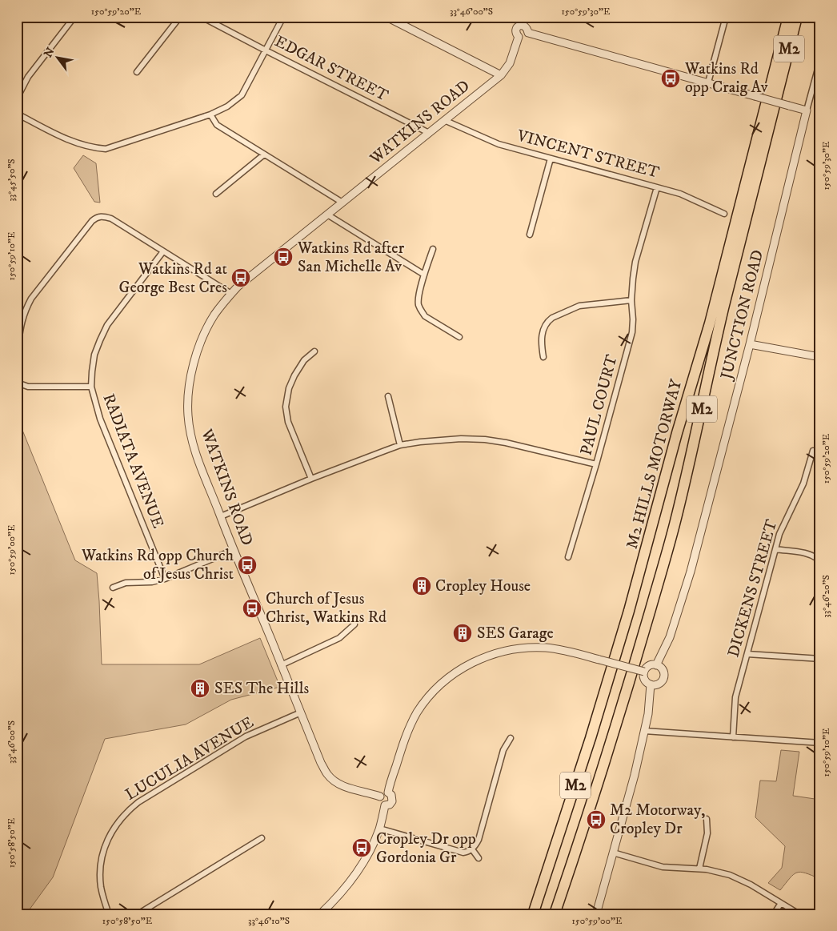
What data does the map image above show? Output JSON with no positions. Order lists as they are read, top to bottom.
{
  "streets": {
    "highway": ["M2", "M2 HILLS MOTORWAY"],
    "street": [
      "EDGAR STREET",
      "WATKINS ROAD",
      "VINCENT STREET",
      "JUNCTION ROAD",
      "PAUL COURT",
      "RADIATA AVENUE",
      "DICKENS STREET",
      "LUCULIA AVENUE"
    ]
  },
  "crossings": [
    ["EDGAR STREET", "WATKINS ROAD"],
    ["WATKINS ROAD", "VINCENT STREET"],
    ["WATKINS ROAD", "LUCULIA AVENUE"],
    ["VINCENT STREET", "PAUL COURT"]
  ],
  "places": {
    "bus stop": [
      "Watkins Rd opp Craig Av",
      "Watkins Rd after San Michelle Av",
      "Watkins Rd at George Best Cres",
      "Watkins Rd opp Church of Jesus Christ",
      "Church of Jesus Christ, Watkins Rd",
      "M2 Motorway, Cropley Dr",
      "Cropley Dr opp Gordonia Gr"
    ],
    "building": ["Cropley House", "SES Garage", "SES The Hills"]
  },
  "north": "top left",
  "coordinates": [
    "150°59'20\"E",
    "33°46'00\"S",
    "150°59'30\"E",
    "33°45'50\"S",
    "150°59'10\"E",
    "150°59'00\"E",
    "33°46'20\"S",
    "150°58'50\"E",
    "33°46'10\"S"
  ]
}
